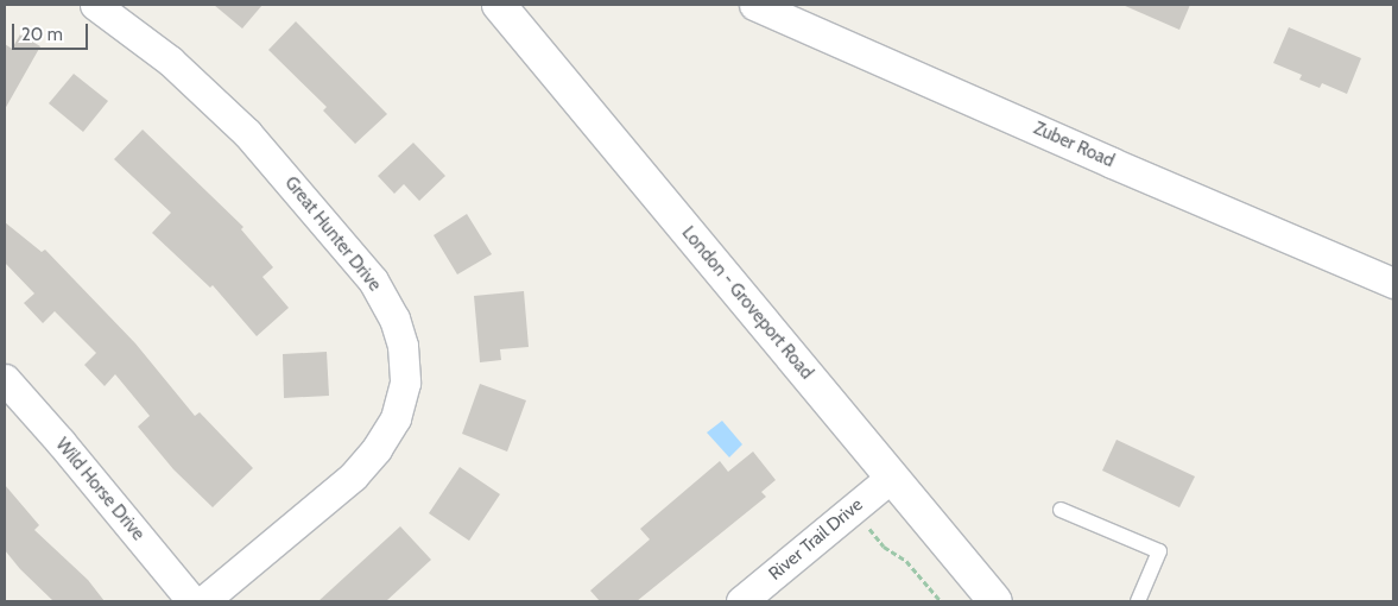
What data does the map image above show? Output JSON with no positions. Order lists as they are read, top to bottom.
{
  "streets": {
    "main road": ["London - Groveport Road"],
    "street": [
      "Zuber Road",
      "Great Hunter Drive",
      "Wild Horse Drive",
      "River Trail Drive"
    ]
  },
  "crossings": [
    ["London - Groveport Road", "River Trail Drive"]
  ],
  "scale_bar": "20 m"
}
